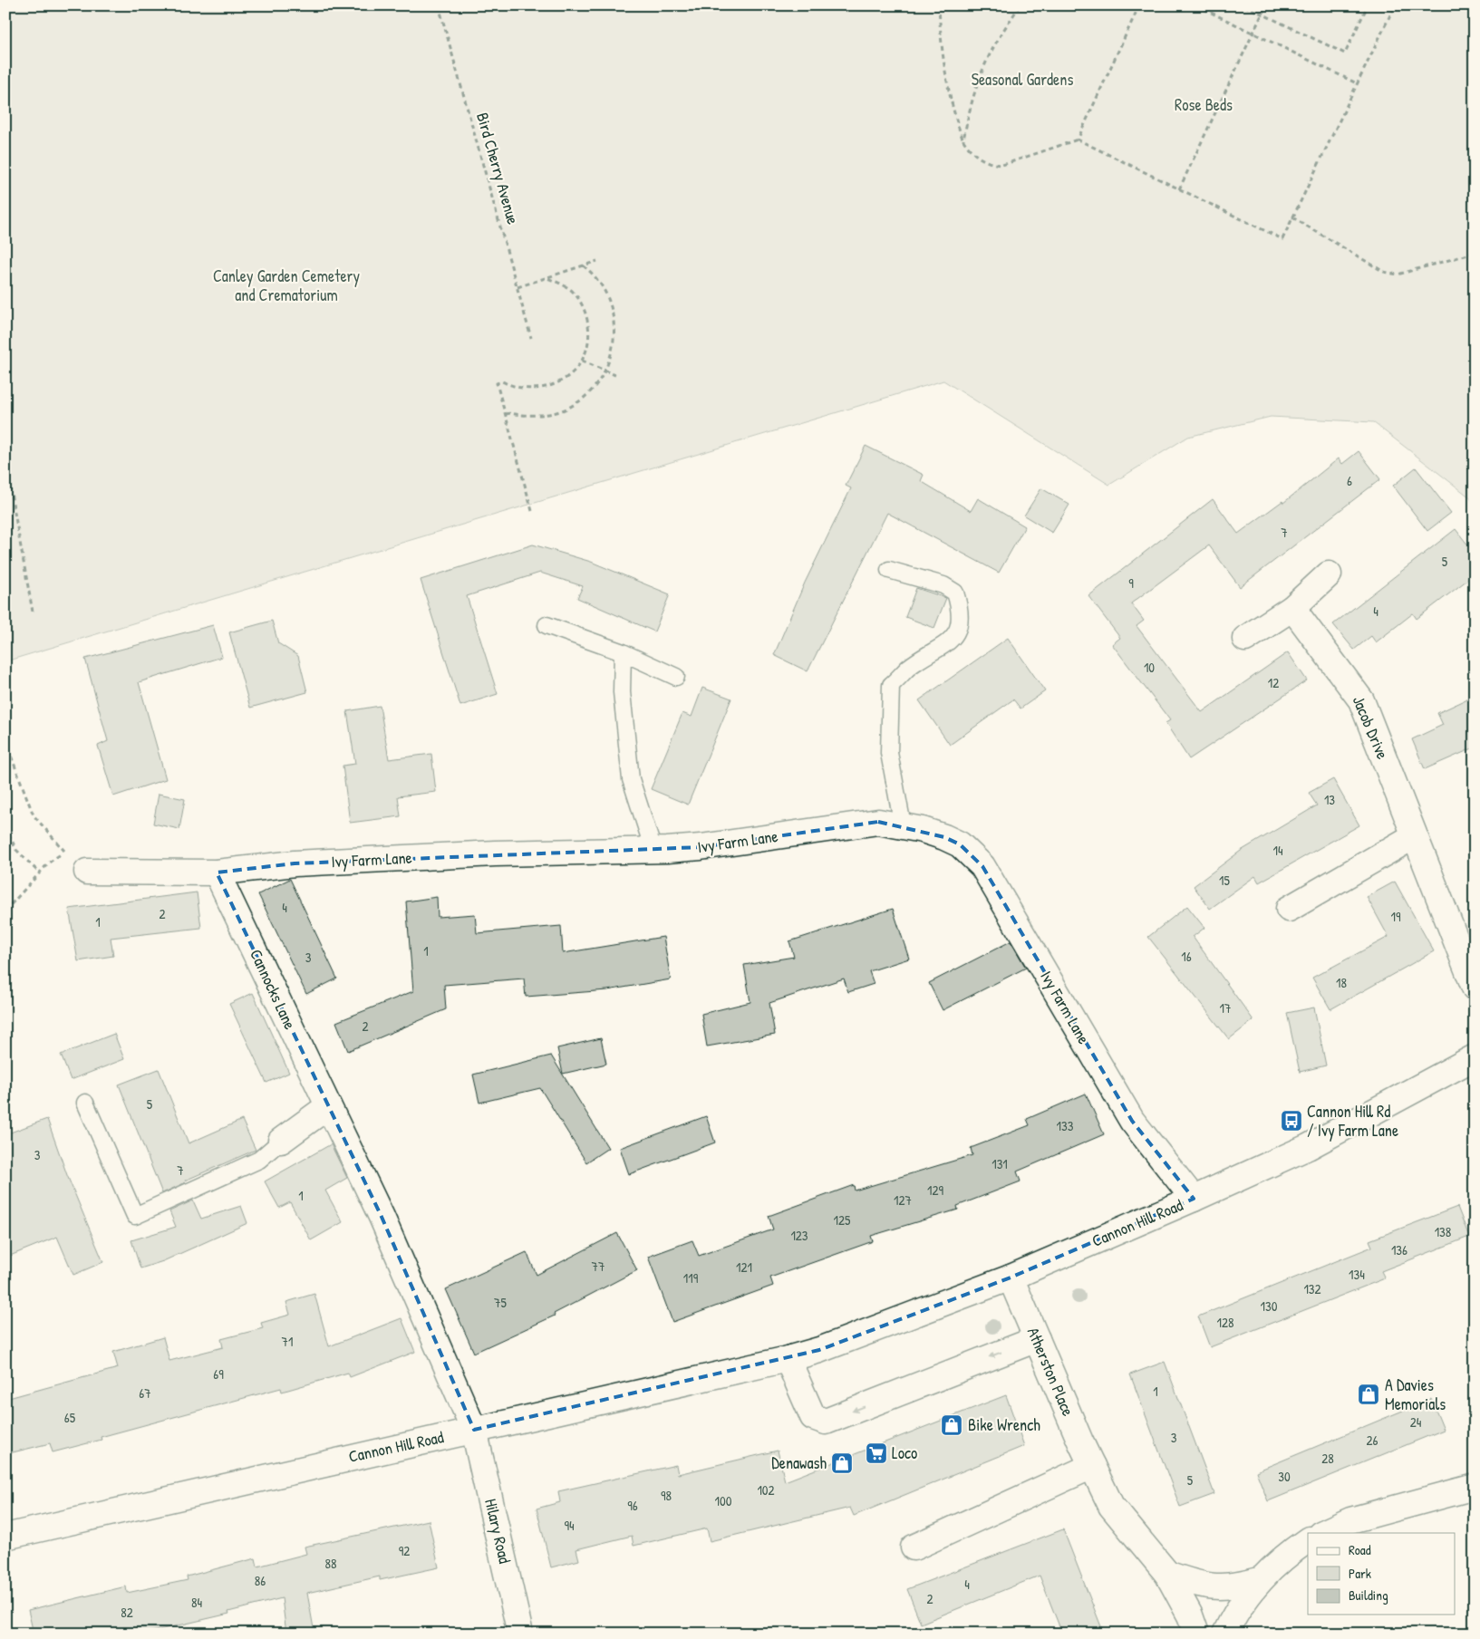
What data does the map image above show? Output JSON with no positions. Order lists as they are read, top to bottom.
{
  "streets": {
    "street": [
      "Jacob Drive",
      "Ivy Farm Lane",
      "Cannocks Lane",
      "Cannon Hill Road",
      "Atherston Place",
      "Hilary Road"
    ],
    "path": ["Bird Cherry Avenue"]
  },
  "crossings": [
    ["Ivy Farm Lane", "Cannocks Lane"],
    ["Ivy Farm Lane", "Cannon Hill Road"],
    ["Cannocks Lane", "Hilary Road"],
    ["Cannon Hill Road", "Atherston Place"],
    ["Cannon Hill Road", "Hilary Road"]
  ],
  "parks": ["Seasonal Gardens", "Rose Beds", "Canley Garden Cemetery and Crematorium"],
  "places": {
    "bus stop": ["Cannon Hill Rd / Ivy Farm Lane"],
    "shop": ["A Davies Memorials", "Bike Wrench", "Denawash"],
    "supermarket": ["Loco"]
  },
  "house_numbers": [
    "6",
    "7",
    "5",
    "9",
    "4",
    "10",
    "12",
    "13",
    "14",
    "15",
    "4",
    "2",
    "19",
    "1",
    "1",
    "16",
    "3",
    "18",
    "17",
    "2",
    "5",
    "133",
    "3",
    "131",
    "7",
    "129",
    "1",
    "127",
    "125",
    "138",
    "123",
    "136",
    "77",
    "121",
    "134",
    "119",
    "132",
    "75",
    "130",
    "128",
    "71",
    "69",
    "1",
    "67",
    "65",
    "24",
    "3",
    "26",
    "28",
    "30",
    "5",
    "102",
    "98",
    "100",
    "96",
    "94",
    "92",
    "88",
    "86",
    "4",
    "2",
    "84",
    "82"
  ],
  "legend": ["Road", "Park", "Building"]
}
